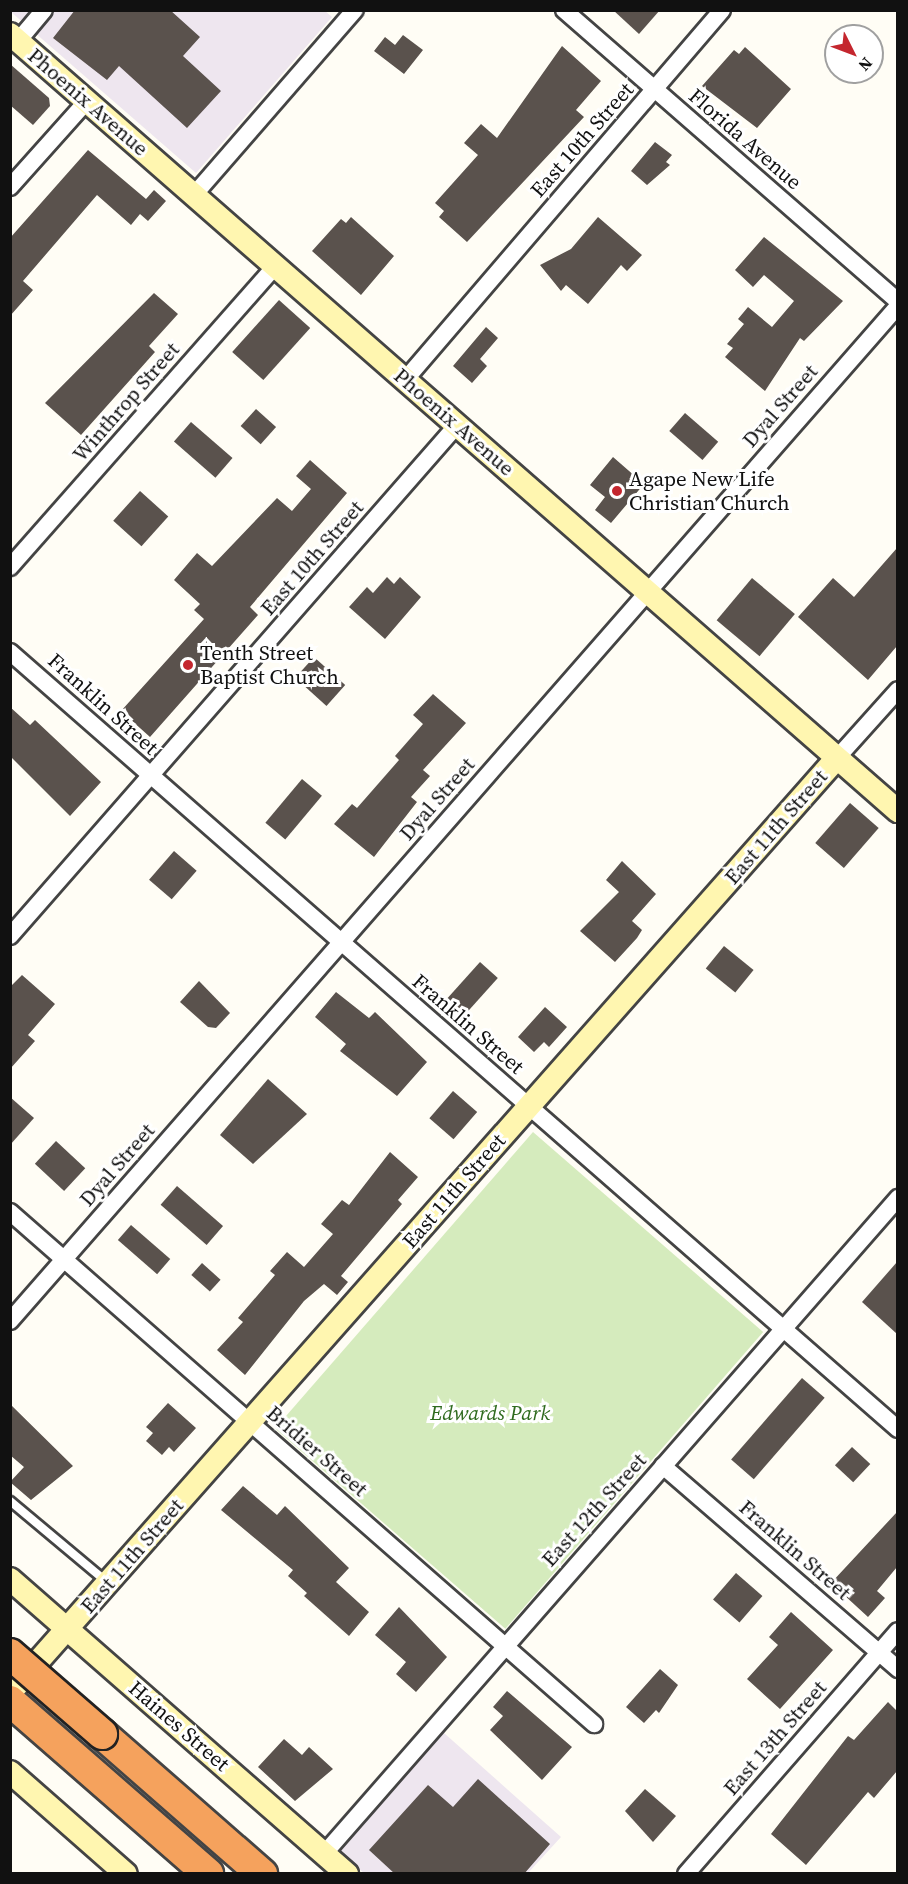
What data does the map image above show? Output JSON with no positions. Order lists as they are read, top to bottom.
{
  "streets": {
    "street": [
      "Phoenix Avenue",
      "Florida Avenue",
      "East 10th Street",
      "Winthrop Street",
      "Dyal Street",
      "Franklin Street",
      "East 11th Street",
      "Bridier Street",
      "East 12th Street",
      "Haines Street",
      "East 13th Street"
    ]
  },
  "crossings": [
    ["Phoenix Avenue", "East 10th Street"],
    ["Phoenix Avenue", "Winthrop Street"],
    ["Phoenix Avenue", "Dyal Street"],
    ["Phoenix Avenue", "East 11th Street"],
    ["Florida Avenue", "East 10th Street"],
    ["East 10th Street", "Franklin Street"],
    ["Dyal Street", "Franklin Street"],
    ["Dyal Street", "Bridier Street"],
    ["Franklin Street", "East 11th Street"],
    ["Franklin Street", "East 12th Street"],
    ["Franklin Street", "East 13th Street"],
    ["East 11th Street", "Bridier Street"],
    ["East 11th Street", "Haines Street"],
    ["Bridier Street", "East 12th Street"],
    ["East 12th Street", "Haines Street"]
  ],
  "parks": ["Edwards Park"],
  "places": ["Agape New Life Christian Church", "Tenth Street Baptist Church"],
  "north": "bottom right"
}
